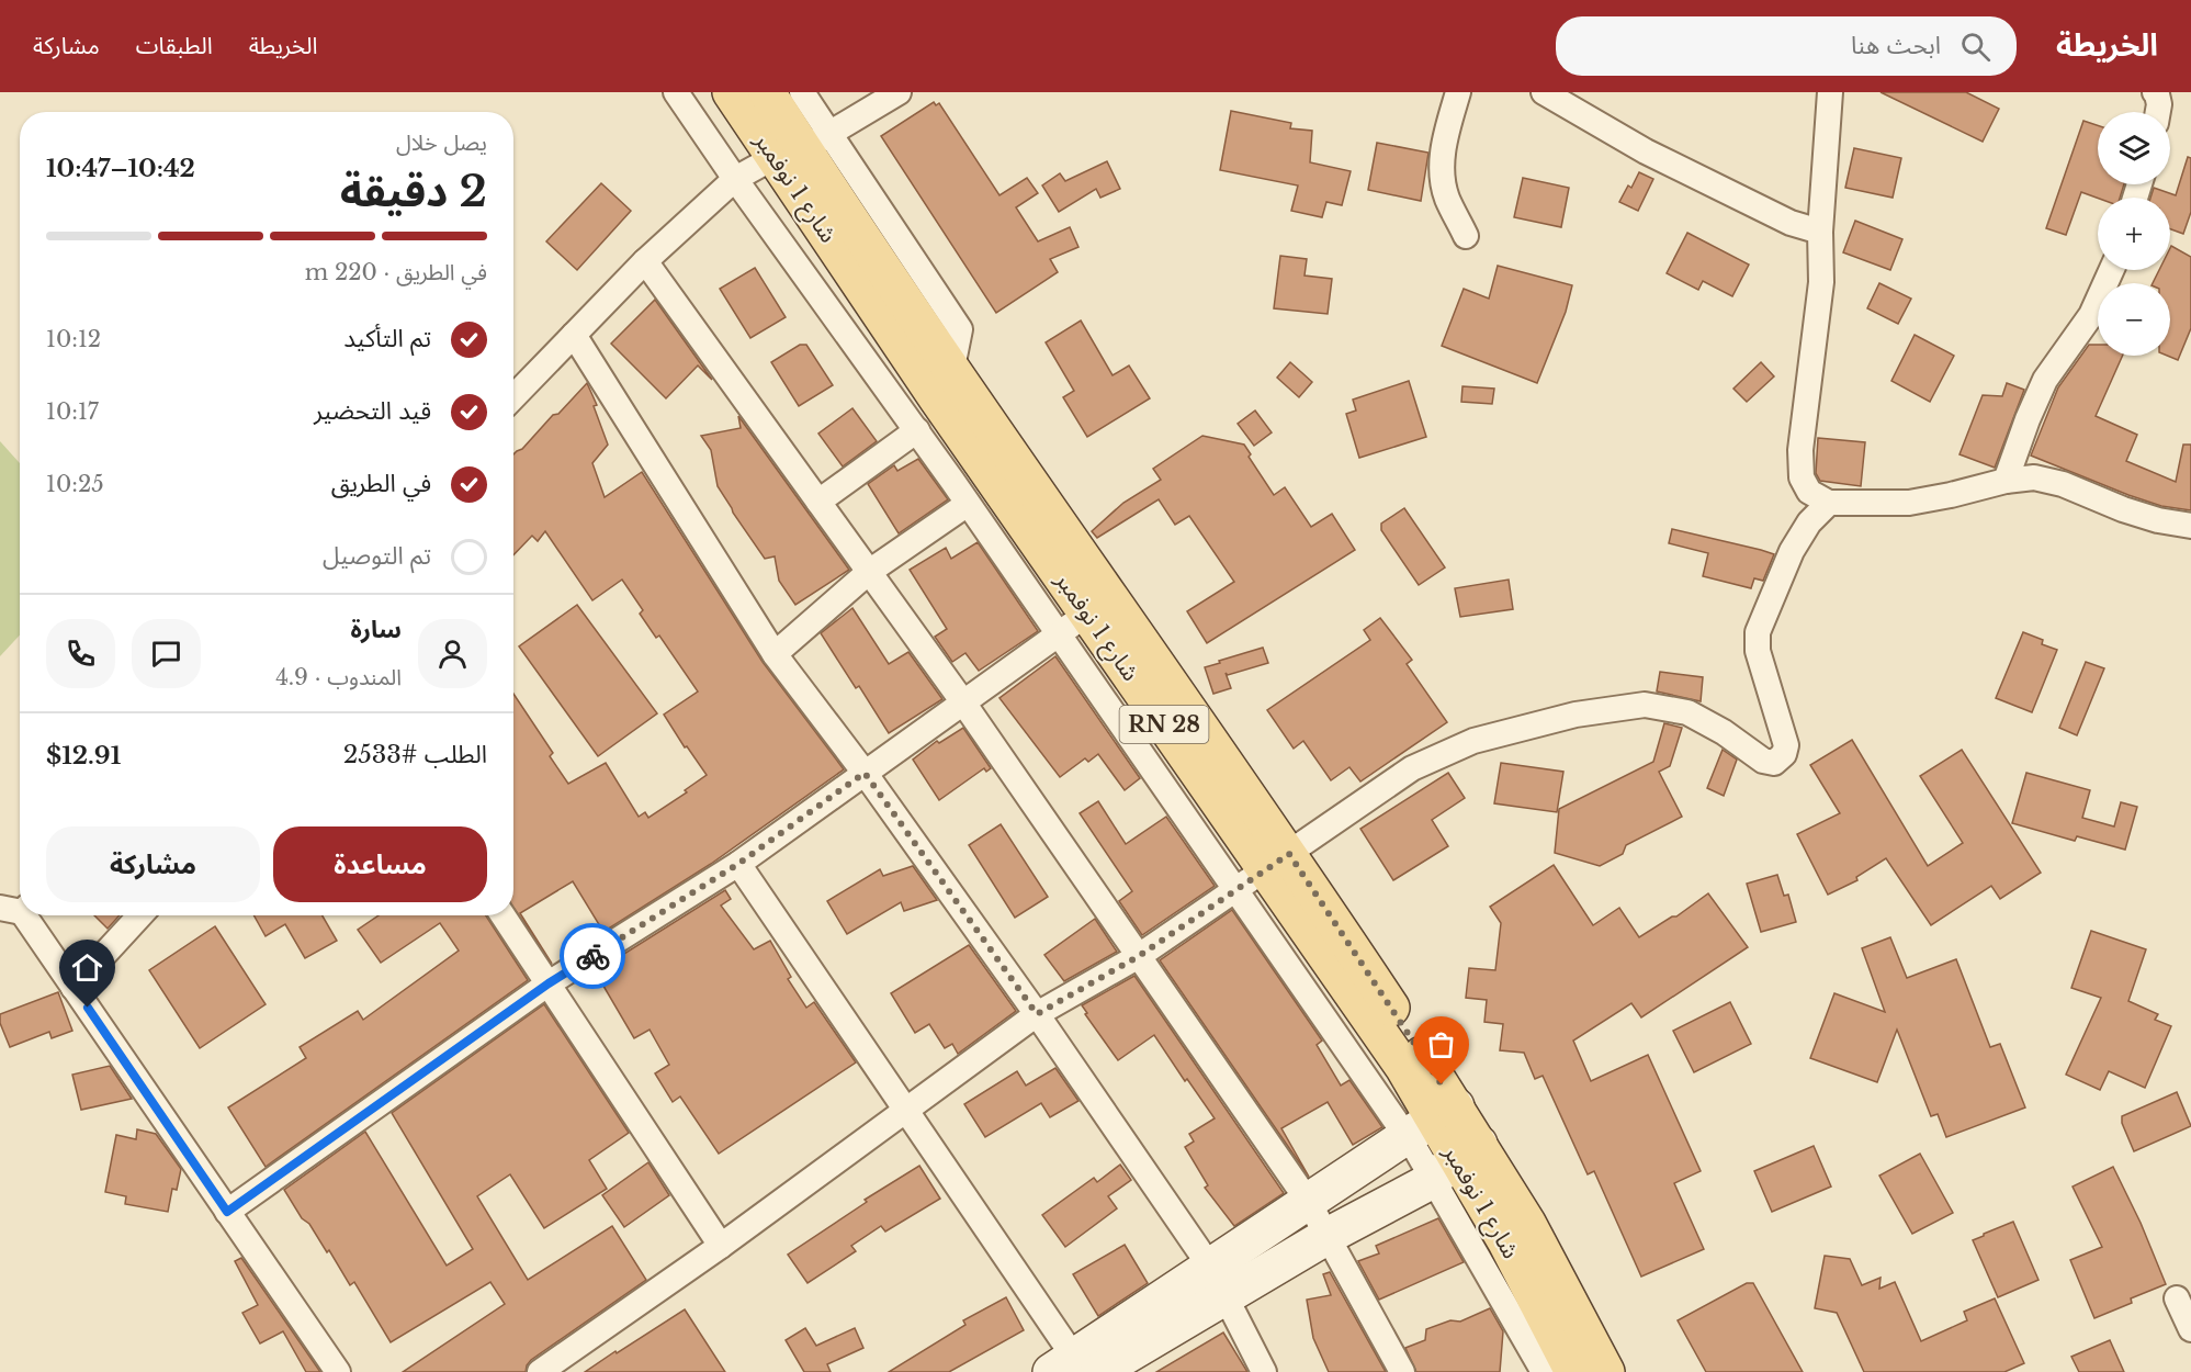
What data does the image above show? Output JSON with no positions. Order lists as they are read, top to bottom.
{
  "streets": {
    "main road": ["شارع 1 نوفمبر", "RN 28"]
  },
  "page": {
    "header": "الخريطة",
    "search": "ابحث هنا",
    "nav": ["الخريطة", "الطبقات", "مشاركة"],
    "map_buttons": ["+", "−"],
    "heading": ["2 دقيقة", "يصل خلال", "10:42–10:47"],
    "panel": [
      "سارة",
      "المندوب · 4.9",
      "الطلب #2533",
      "$12.91"
    ],
    "bar": "في الطريق · 220 m",
    "list": [
      ["تم التأكيد", "10:12"],
      ["قيد التحضير", "10:17"],
      ["في الطريق", "10:25"],
      "تم التوصيل"
    ],
    "buttons": ["مساعدة", "مشاركة"]
  }
}
